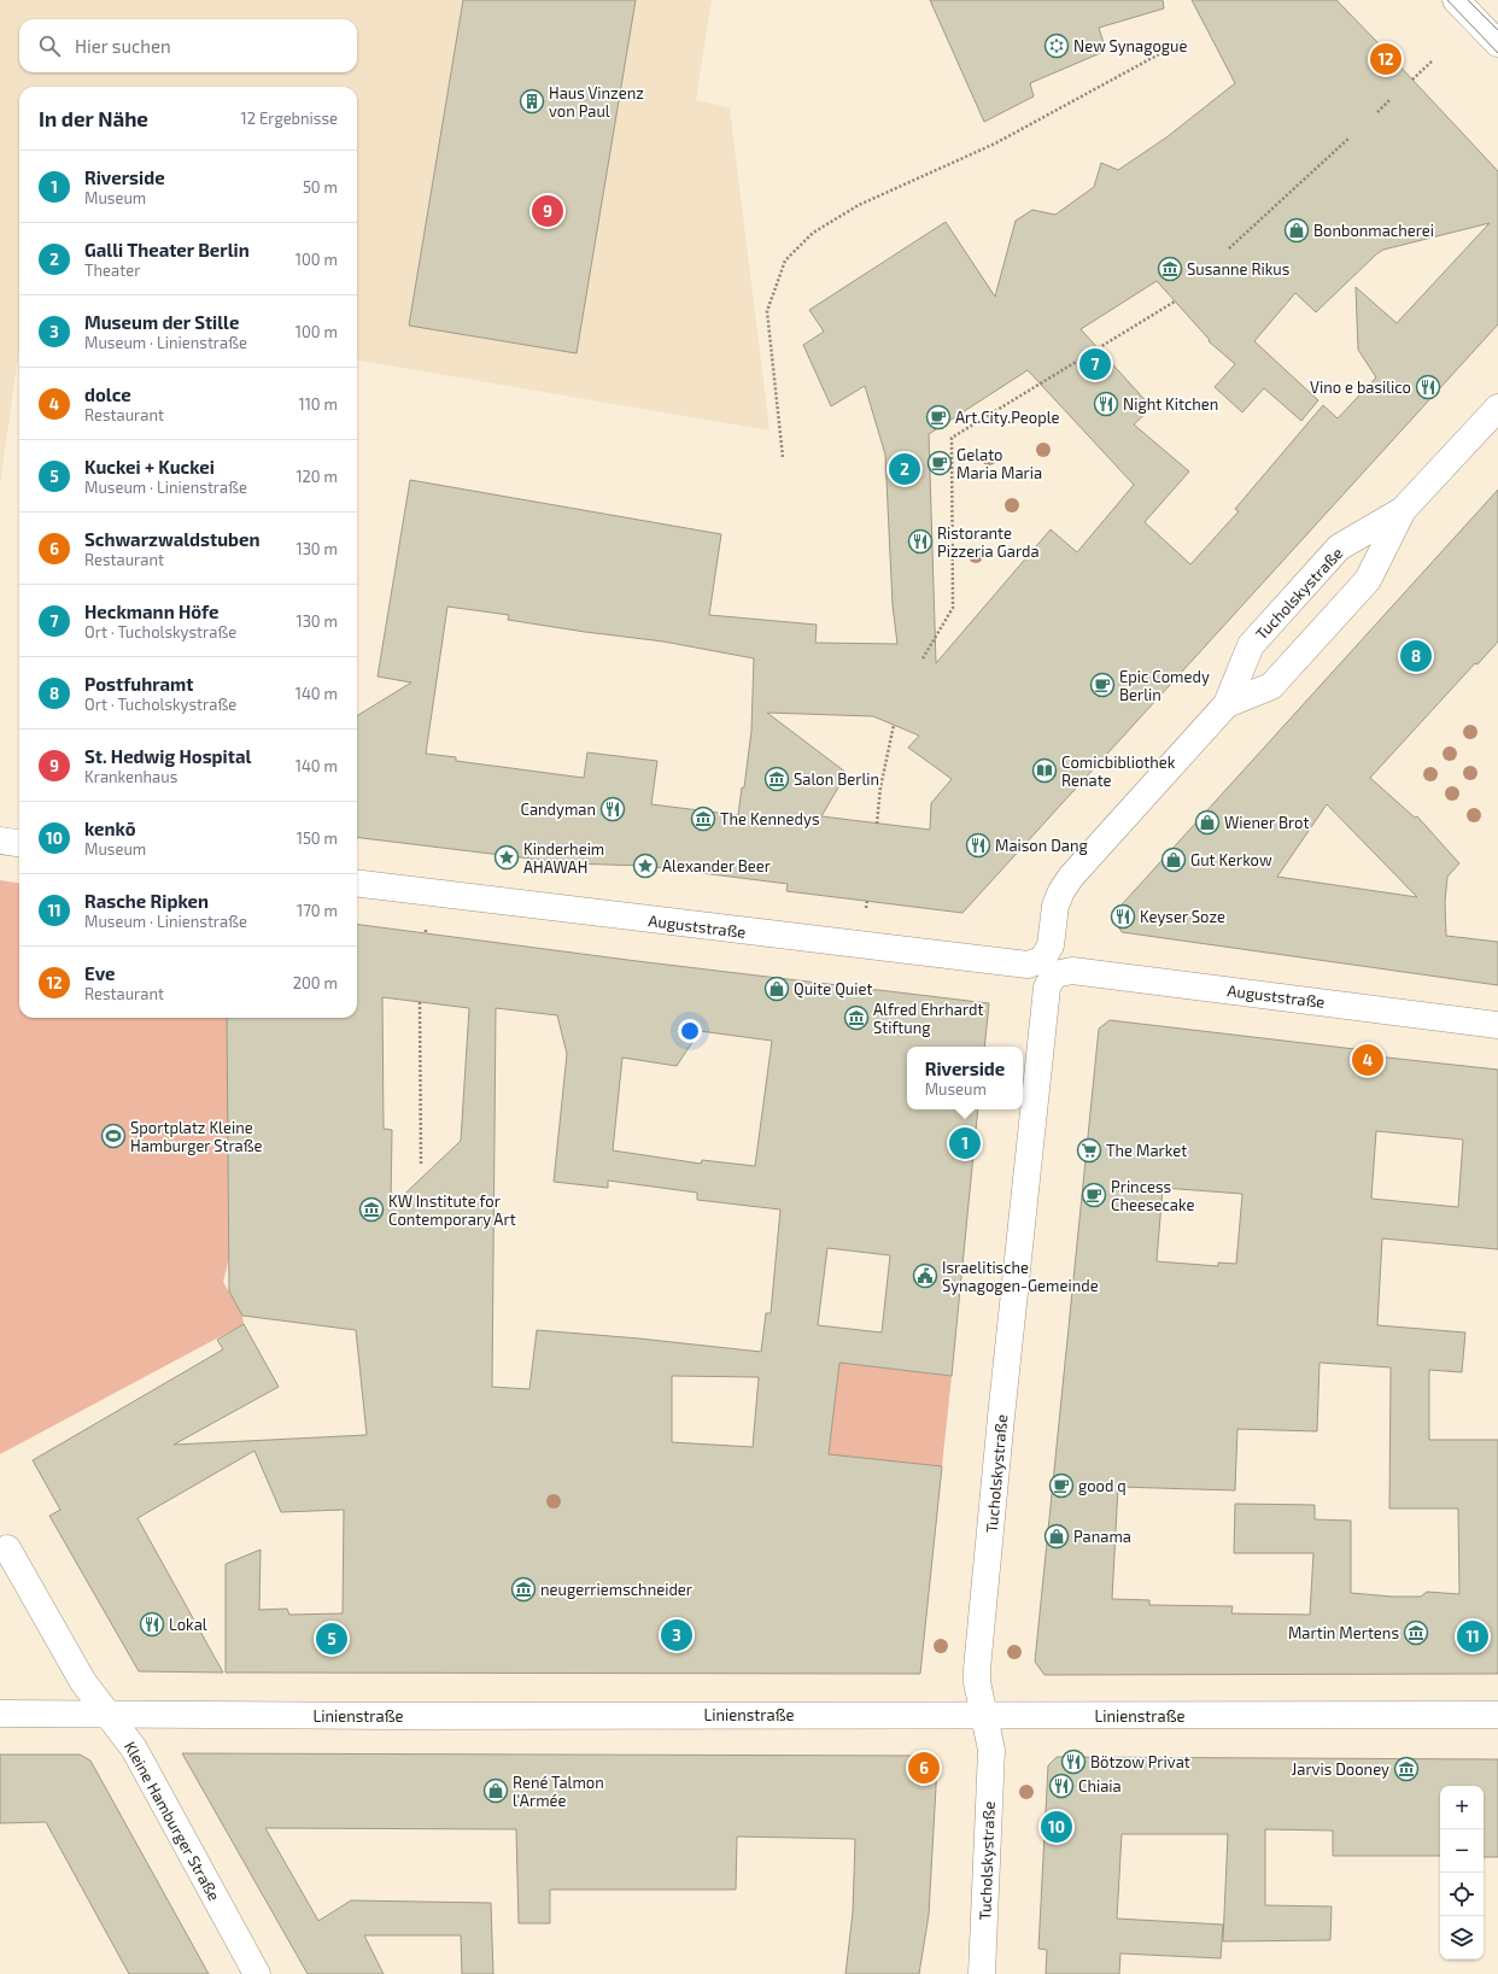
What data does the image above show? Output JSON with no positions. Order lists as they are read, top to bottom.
{
  "streets": {
    "street": [
      "Tucholskystraße",
      "Auguststraße",
      "Linienstraße",
      "Kleine Hamburger Straße"
    ]
  },
  "crossings": [
    ["Tucholskystraße", "Auguststraße"],
    ["Tucholskystraße", "Linienstraße"],
    ["Linienstraße", "Kleine Hamburger Straße"]
  ],
  "places": {
    "synagogue": ["New Synagogue"],
    "building": ["Haus Vinzenz von Paul"],
    "shop": [
      "Bonbonmacherei",
      "Wiener Brot",
      "Gut Kerkow",
      "Quite Quiet",
      "Panama",
      "René Talmon l'Armée"
    ],
    "museum": [
      "Susanne Rikus",
      "Salon Berlin",
      "The Kennedys",
      "Alfred Ehrhardt Stiftung",
      "KW Institute for Contemporary Art",
      "neugerriemschneider",
      "Martin Mertens",
      "Jarvis Dooney"
    ],
    "restaurant": [
      "Vino e basilico",
      "Night Kitchen",
      "Ristorante Pizzeria Garda",
      "Candyman",
      "Maison Dang",
      "Keyser Soze",
      "Lokal",
      "Bötzow Privat",
      "Chiaia"
    ],
    "cafe": [
      "Art.City.People",
      "Gelato Maria Maria",
      "Epic Comedy Berlin",
      "Princess Cheesecake",
      "good q"
    ],
    "library": ["Comicbibliothek Renate"],
    "place": ["Kinderheim AHAWAH", "Alexander Beer"],
    "sports": ["Sportplatz Kleine Hamburger Straße"],
    "supermarket": ["The Market"],
    "public building": ["Israelitische Synagogen-Gemeinde"]
  },
  "page": {
    "search": "Hier suchen",
    "pins": [
      "12",
      "9",
      "7",
      "2",
      "8",
      "4",
      "1",
      "3",
      "11",
      "5",
      "6",
      "10"
    ],
    "heading": ["In der Nähe", "12 Ergebnisse"],
    "list": [
      {
        "mark": "1",
        "name": "Riverside",
        "note": "Museum",
        "value": "50 m"
      },
      {
        "mark": "2",
        "name": "Galli Theater Berlin",
        "note": "Theater",
        "value": "100 m"
      },
      {
        "mark": "3",
        "name": "Museum der Stille",
        "note": "Museum · Linienstraße",
        "value": "100 m"
      },
      {
        "mark": "4",
        "name": "dolce",
        "note": "Restaurant",
        "value": "110 m"
      },
      {
        "mark": "5",
        "name": "Kuckei + Kuckei",
        "note": "Museum · Linienstraße",
        "value": "120 m"
      },
      {
        "mark": "6",
        "name": "Schwarzwaldstuben",
        "note": "Restaurant",
        "value": "130 m"
      },
      {
        "mark": "7",
        "name": "Heckmann Höfe",
        "note": "Ort · Tucholskystraße",
        "value": "130 m"
      },
      {
        "mark": "8",
        "name": "Postfuhramt",
        "note": "Ort · Tucholskystraße",
        "value": "140 m"
      },
      {
        "mark": "9",
        "name": "St. Hedwig Hospital",
        "note": "Krankenhaus",
        "value": "140 m"
      },
      {
        "mark": "10",
        "name": "kenkō",
        "note": "Museum",
        "value": "150 m"
      },
      {
        "mark": "11",
        "name": "Rasche Ripken",
        "note": "Museum · Linienstraße",
        "value": "170 m"
      },
      {
        "mark": "12",
        "name": "Eve",
        "note": "Restaurant",
        "value": "200 m"
      }
    ],
    "popup": ["Riverside", "Museum"],
    "map_buttons": ["+", "−"]
  }
}
